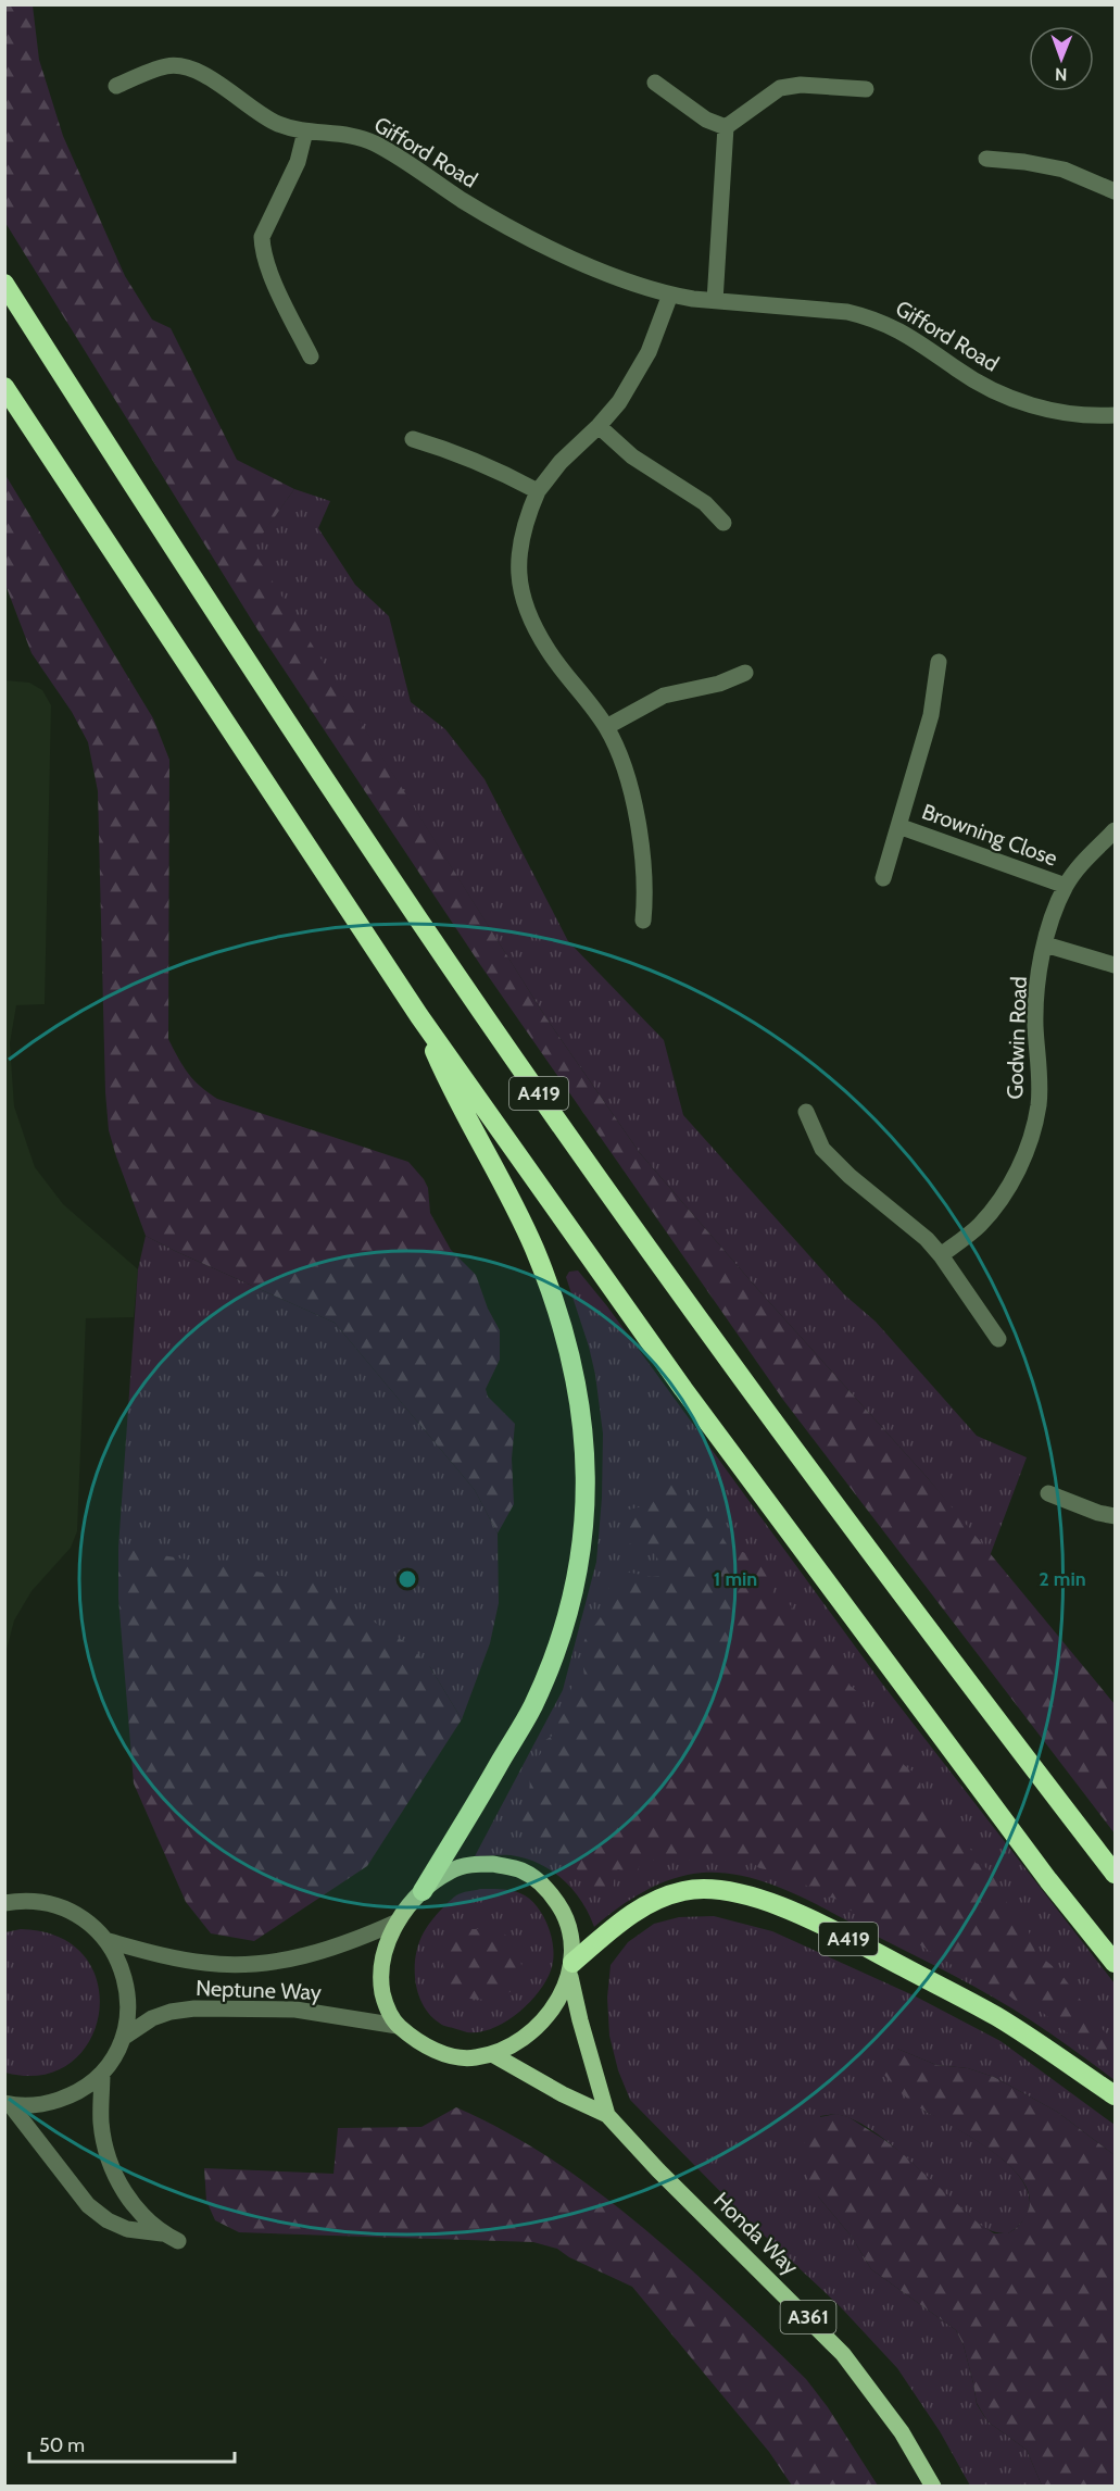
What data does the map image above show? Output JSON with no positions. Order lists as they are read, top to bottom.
{
  "streets": {
    "highway": ["A419"],
    "main road": ["Honda Way", "A361"],
    "street": [
      "Gifford Road",
      "Browning Close",
      "Godwin Road",
      "Neptune Way"
    ]
  },
  "crossings": [
    ["Browning Close", "Godwin Road"],
    ["A419", "Neptune Way"],
    ["A419", "Honda Way"],
    ["Neptune Way", "Honda Way"]
  ],
  "scale_bar": "50 m",
  "north": "bottom",
  "rings": ["1 min", "2 min"]
}
